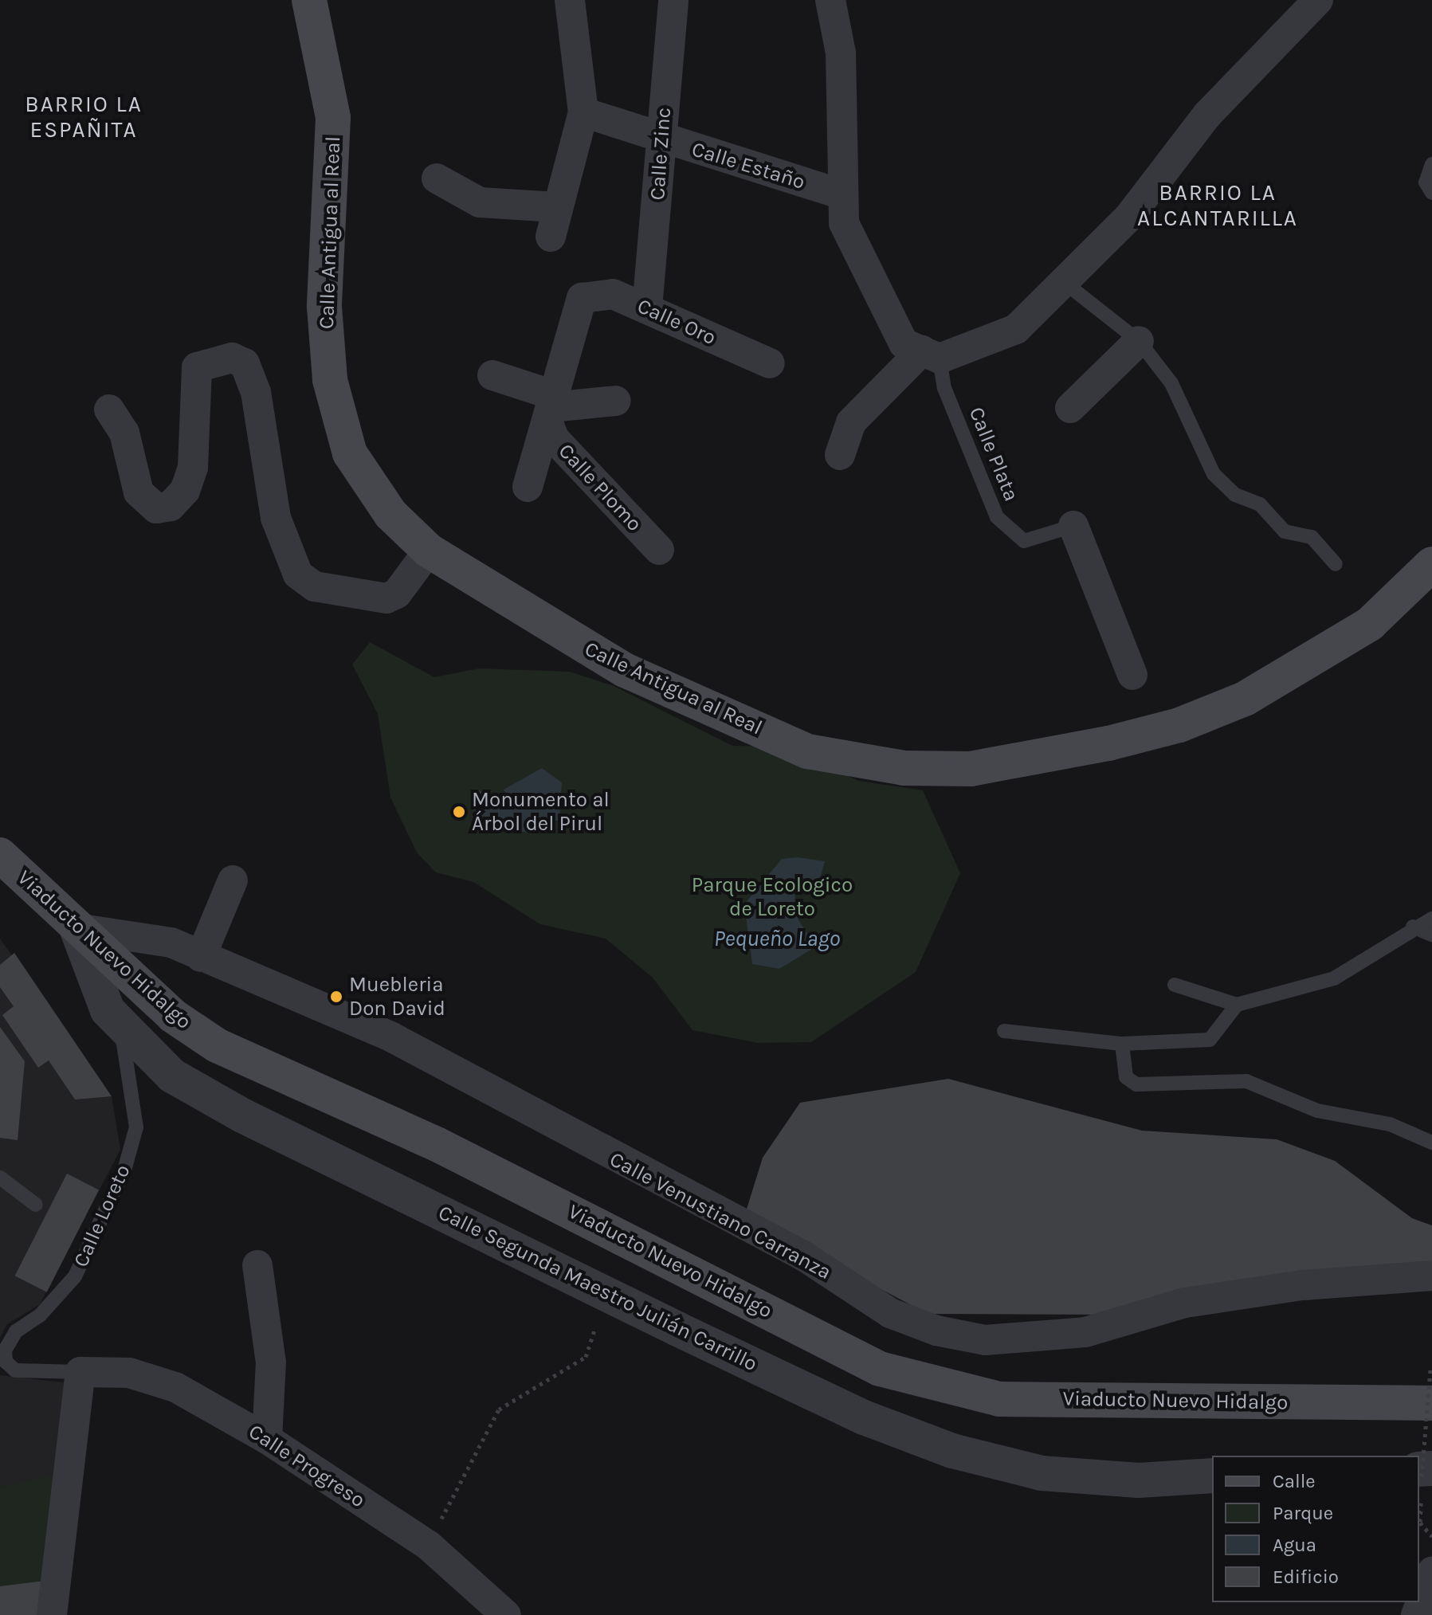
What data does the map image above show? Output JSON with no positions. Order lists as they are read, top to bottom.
{
  "streets": {
    "main road": ["Calle Antigua al Real", "Viaducto Nuevo Hidalgo"],
    "street": [
      "Calle Zinc",
      "Calle Estaño",
      "Calle Oro",
      "Calle Plomo",
      "Calle Venustiano Carranza",
      "Calle Segunda Maestro Julián Carrillo",
      "Calle Progreso"
    ],
    "lane": ["Calle Plata", "Calle Loreto"]
  },
  "crossings": [
    ["Calle Zinc", "Calle Estaño"],
    ["Calle Zinc", "Calle Oro"],
    ["Calle Oro", "Calle Plomo"],
    ["Viaducto Nuevo Hidalgo", "Calle Venustiano Carranza"],
    ["Viaducto Nuevo Hidalgo", "Calle Segunda Maestro Julián Carrillo"],
    ["Calle Loreto", "Calle Segunda Maestro Julián Carrillo"],
    ["Calle Loreto", "Calle Progreso"],
    ["Calle Venustiano Carranza", "Calle Segunda Maestro Julián Carrillo"]
  ],
  "districts": ["BARRIO LA ESPAÑITA", "BARRIO LA ALCANTARILLA"],
  "water": ["Pequeño Lago"],
  "parks": ["Parque Ecologico de Loreto"],
  "places": ["Monumento al Árbol del Pirul", "Muebleria Don David"],
  "legend": [
    "Calle",
    "Parque",
    "Agua",
    "Edificio"
  ]
}
